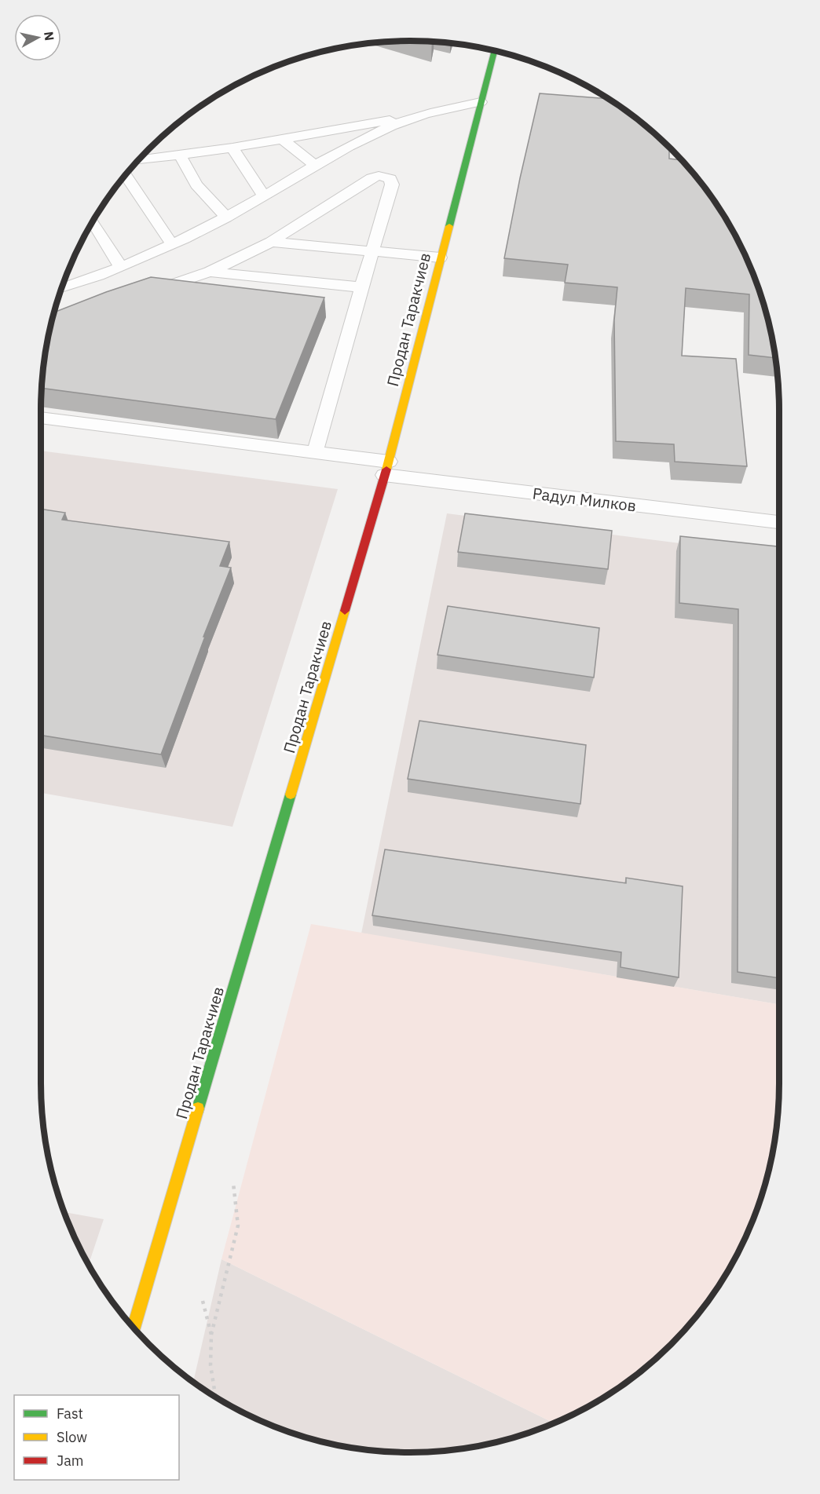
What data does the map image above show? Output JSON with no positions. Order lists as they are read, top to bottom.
{
  "streets": {
    "street": ["Продан Таракчиев"],
    "lane": ["Радул Милков"]
  },
  "crossings": [
    ["Продан Таракчиев", "Радул Милков"]
  ],
  "legend": ["Fast", "Slow", "Jam"],
  "north": "right"
}
